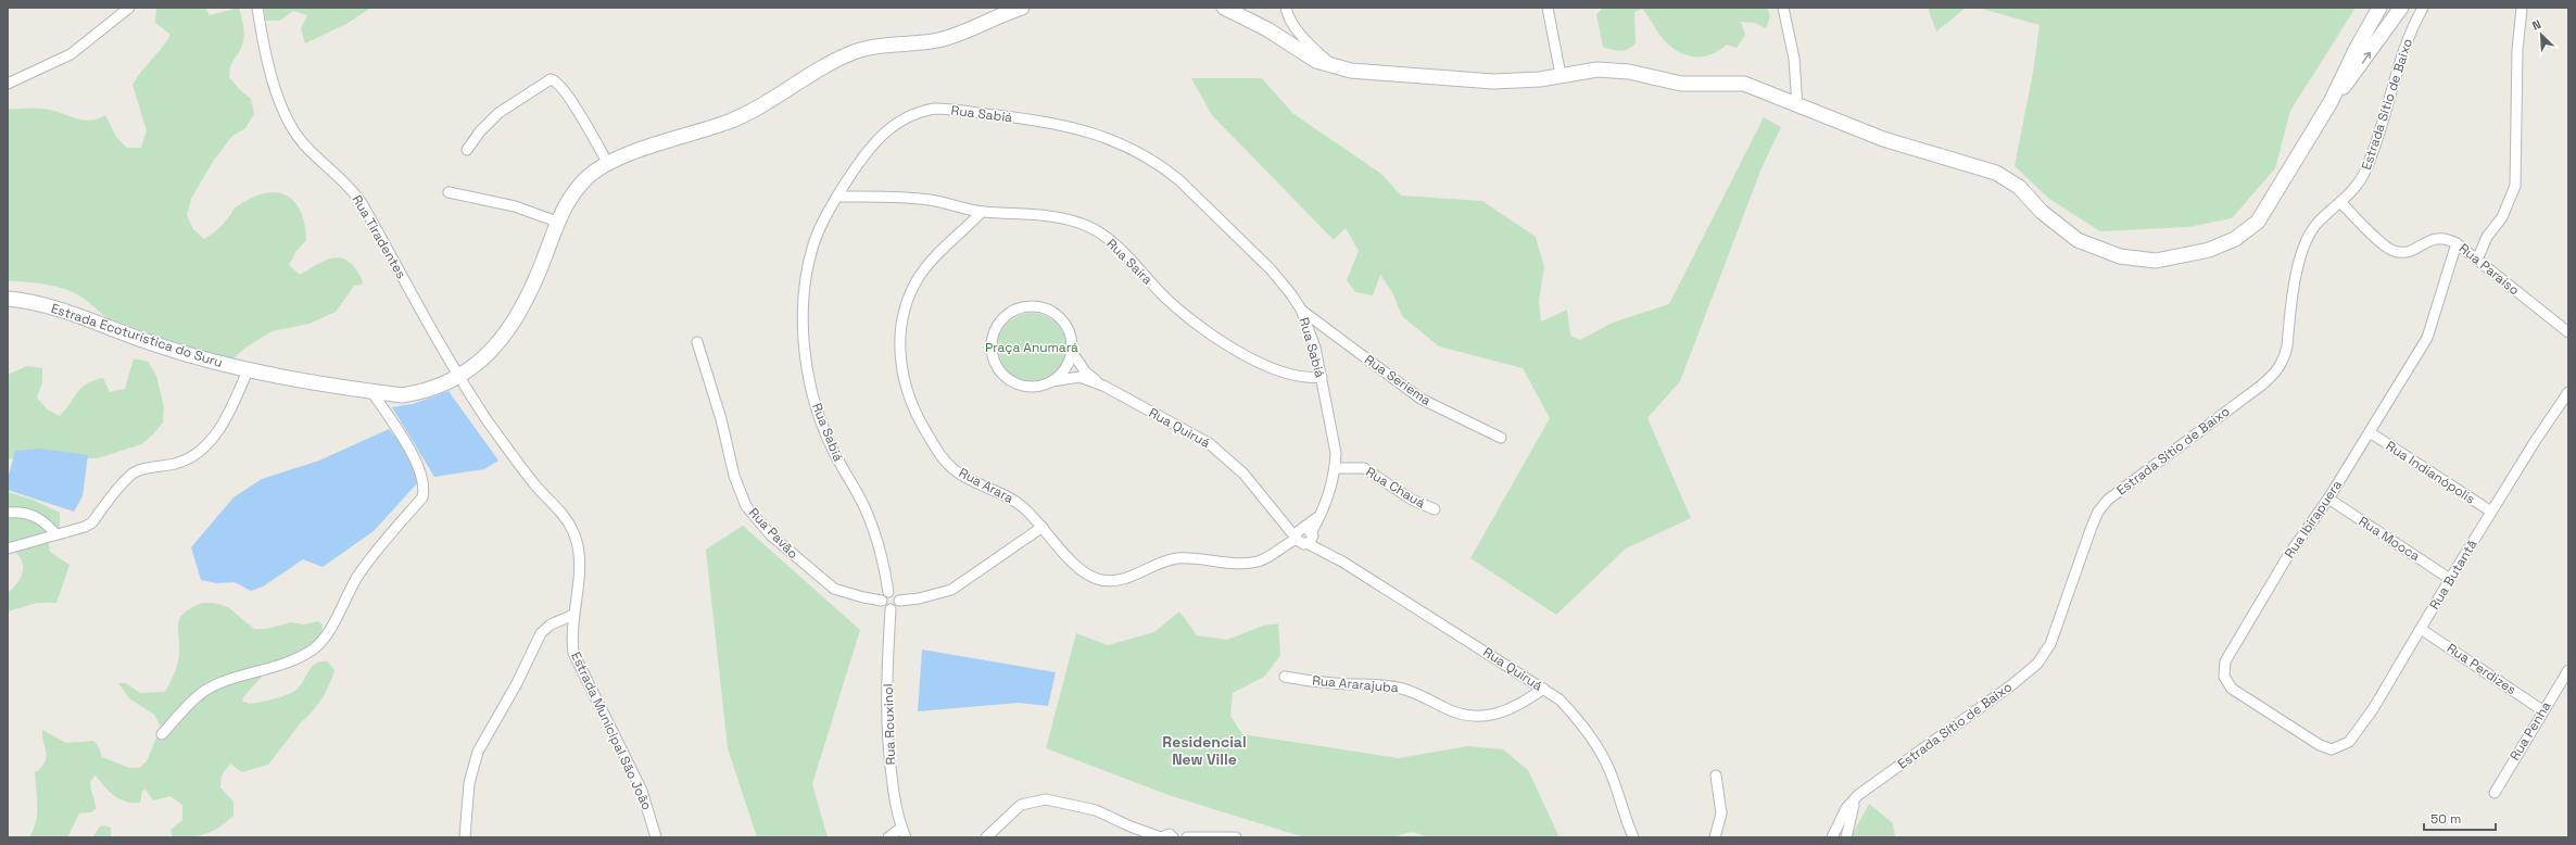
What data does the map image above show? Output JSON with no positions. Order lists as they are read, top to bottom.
{
  "streets": {
    "main road": ["Estrada Ecoturística do Suru"],
    "street": [
      "Estrada Sítio de Baixo",
      "Rua Sabiá",
      "Rua Tiradentes",
      "Rua Saíra",
      "Rua Paraíso",
      "Rua Seriema",
      "Rua Quiruá",
      "Rua Indianópolis",
      "Rua Arara",
      "Rua Chauá",
      "Rua Ibirapuera",
      "Rua Pavão",
      "Rua Mooca",
      "Rua Butantã",
      "Rua Perdizes",
      "Rua Ararajuba",
      "Rua Rouxinol",
      "Estrada Municipal São João",
      "Rua Penha"
    ]
  },
  "crossings": [
    ["Estrada Sítio de Baixo", "Rua Paraíso"],
    ["Rua Sabiá", "Rua Saíra"],
    ["Rua Sabiá", "Rua Seriema"],
    ["Rua Sabiá", "Rua Quiruá"],
    ["Rua Sabiá", "Rua Arara"],
    ["Rua Sabiá", "Rua Chauá"],
    ["Rua Sabiá", "Rua Pavão"],
    ["Rua Sabiá", "Rua Rouxinol"],
    ["Rua Tiradentes", "Estrada Ecoturística do Suru"],
    ["Rua Tiradentes", "Estrada Municipal São João"],
    ["Rua Saíra", "Rua Arara"],
    ["Rua Paraíso", "Rua Ibirapuera"],
    ["Estrada Ecoturística do Suru", "Estrada Municipal São João"],
    ["Rua Quiruá", "Rua Arara"],
    ["Rua Quiruá", "Rua Ararajuba"],
    ["Rua Indianópolis", "Rua Ibirapuera"],
    ["Rua Indianópolis", "Rua Butantã"],
    ["Rua Ibirapuera", "Rua Mooca"],
    ["Rua Ibirapuera", "Rua Butantã"],
    ["Rua Pavão", "Rua Rouxinol"],
    ["Rua Mooca", "Rua Butantã"],
    ["Rua Butantã", "Rua Perdizes"],
    ["Rua Perdizes", "Rua Penha"]
  ],
  "districts": ["Residencial New Ville"],
  "parks": ["Praça Anumará"],
  "scale_bar": "50 m",
  "north": "top left"
}
